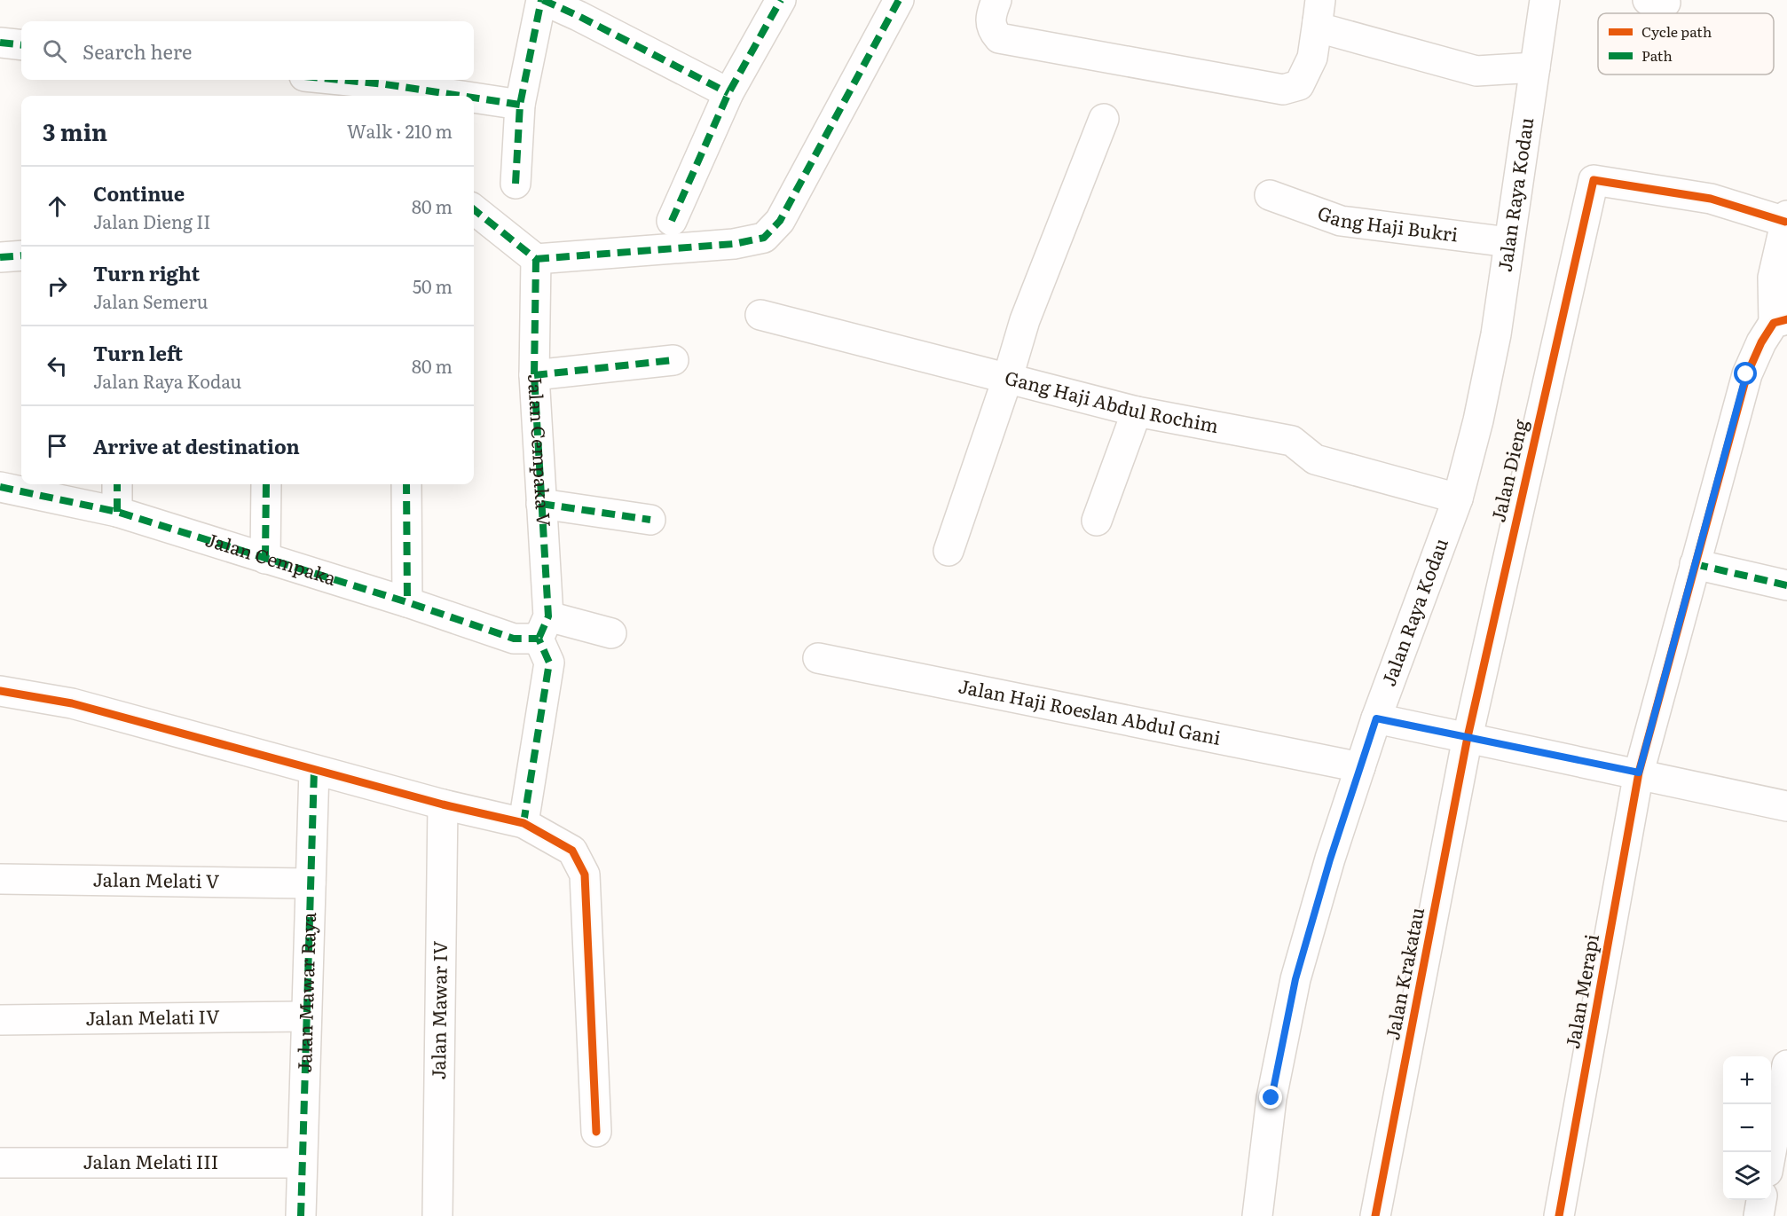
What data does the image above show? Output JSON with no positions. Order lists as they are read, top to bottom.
{
  "streets": {
    "street": [
      "Jalan Raya Kodau",
      "Gang Haji Bukri",
      "Gang Haji Abdul Rochim",
      "Jalan Cempaka V",
      "Jalan Dieng",
      "Jalan Cempaka",
      "Jalan Haji Roeslan Abdul Gani",
      "Jalan Melati V",
      "Jalan Krakatau",
      "Jalan Merapi",
      "Jalan Mawar Raya",
      "Jalan Mawar IV",
      "Jalan Melati IV",
      "Jalan Melati III"
    ]
  },
  "crossings": [
    ["Jalan Raya Kodau", "Gang Haji Bukri"],
    ["Jalan Raya Kodau", "Gang Haji Abdul Rochim"],
    ["Jalan Raya Kodau", "Jalan Haji Roeslan Abdul Gani"],
    ["Jalan Cempaka V", "Jalan Cempaka"],
    ["Jalan Dieng", "Jalan Krakatau"],
    ["Jalan Melati V", "Jalan Mawar Raya"],
    ["Jalan Mawar Raya", "Jalan Melati IV"],
    ["Jalan Mawar Raya", "Jalan Melati III"]
  ],
  "legend": ["Cycle path", "Path"],
  "page": {
    "search": "Search here",
    "heading": ["3 min", "Walk · 210 m"],
    "list": [
      ["Continue", "Jalan Dieng II", "80 m"],
      ["Turn right", "Jalan Semeru", "50 m"],
      ["Turn left", "Jalan Raya Kodau", "80 m"],
      "Arrive at destination"
    ],
    "map_buttons": ["+", "−"]
  }
}
